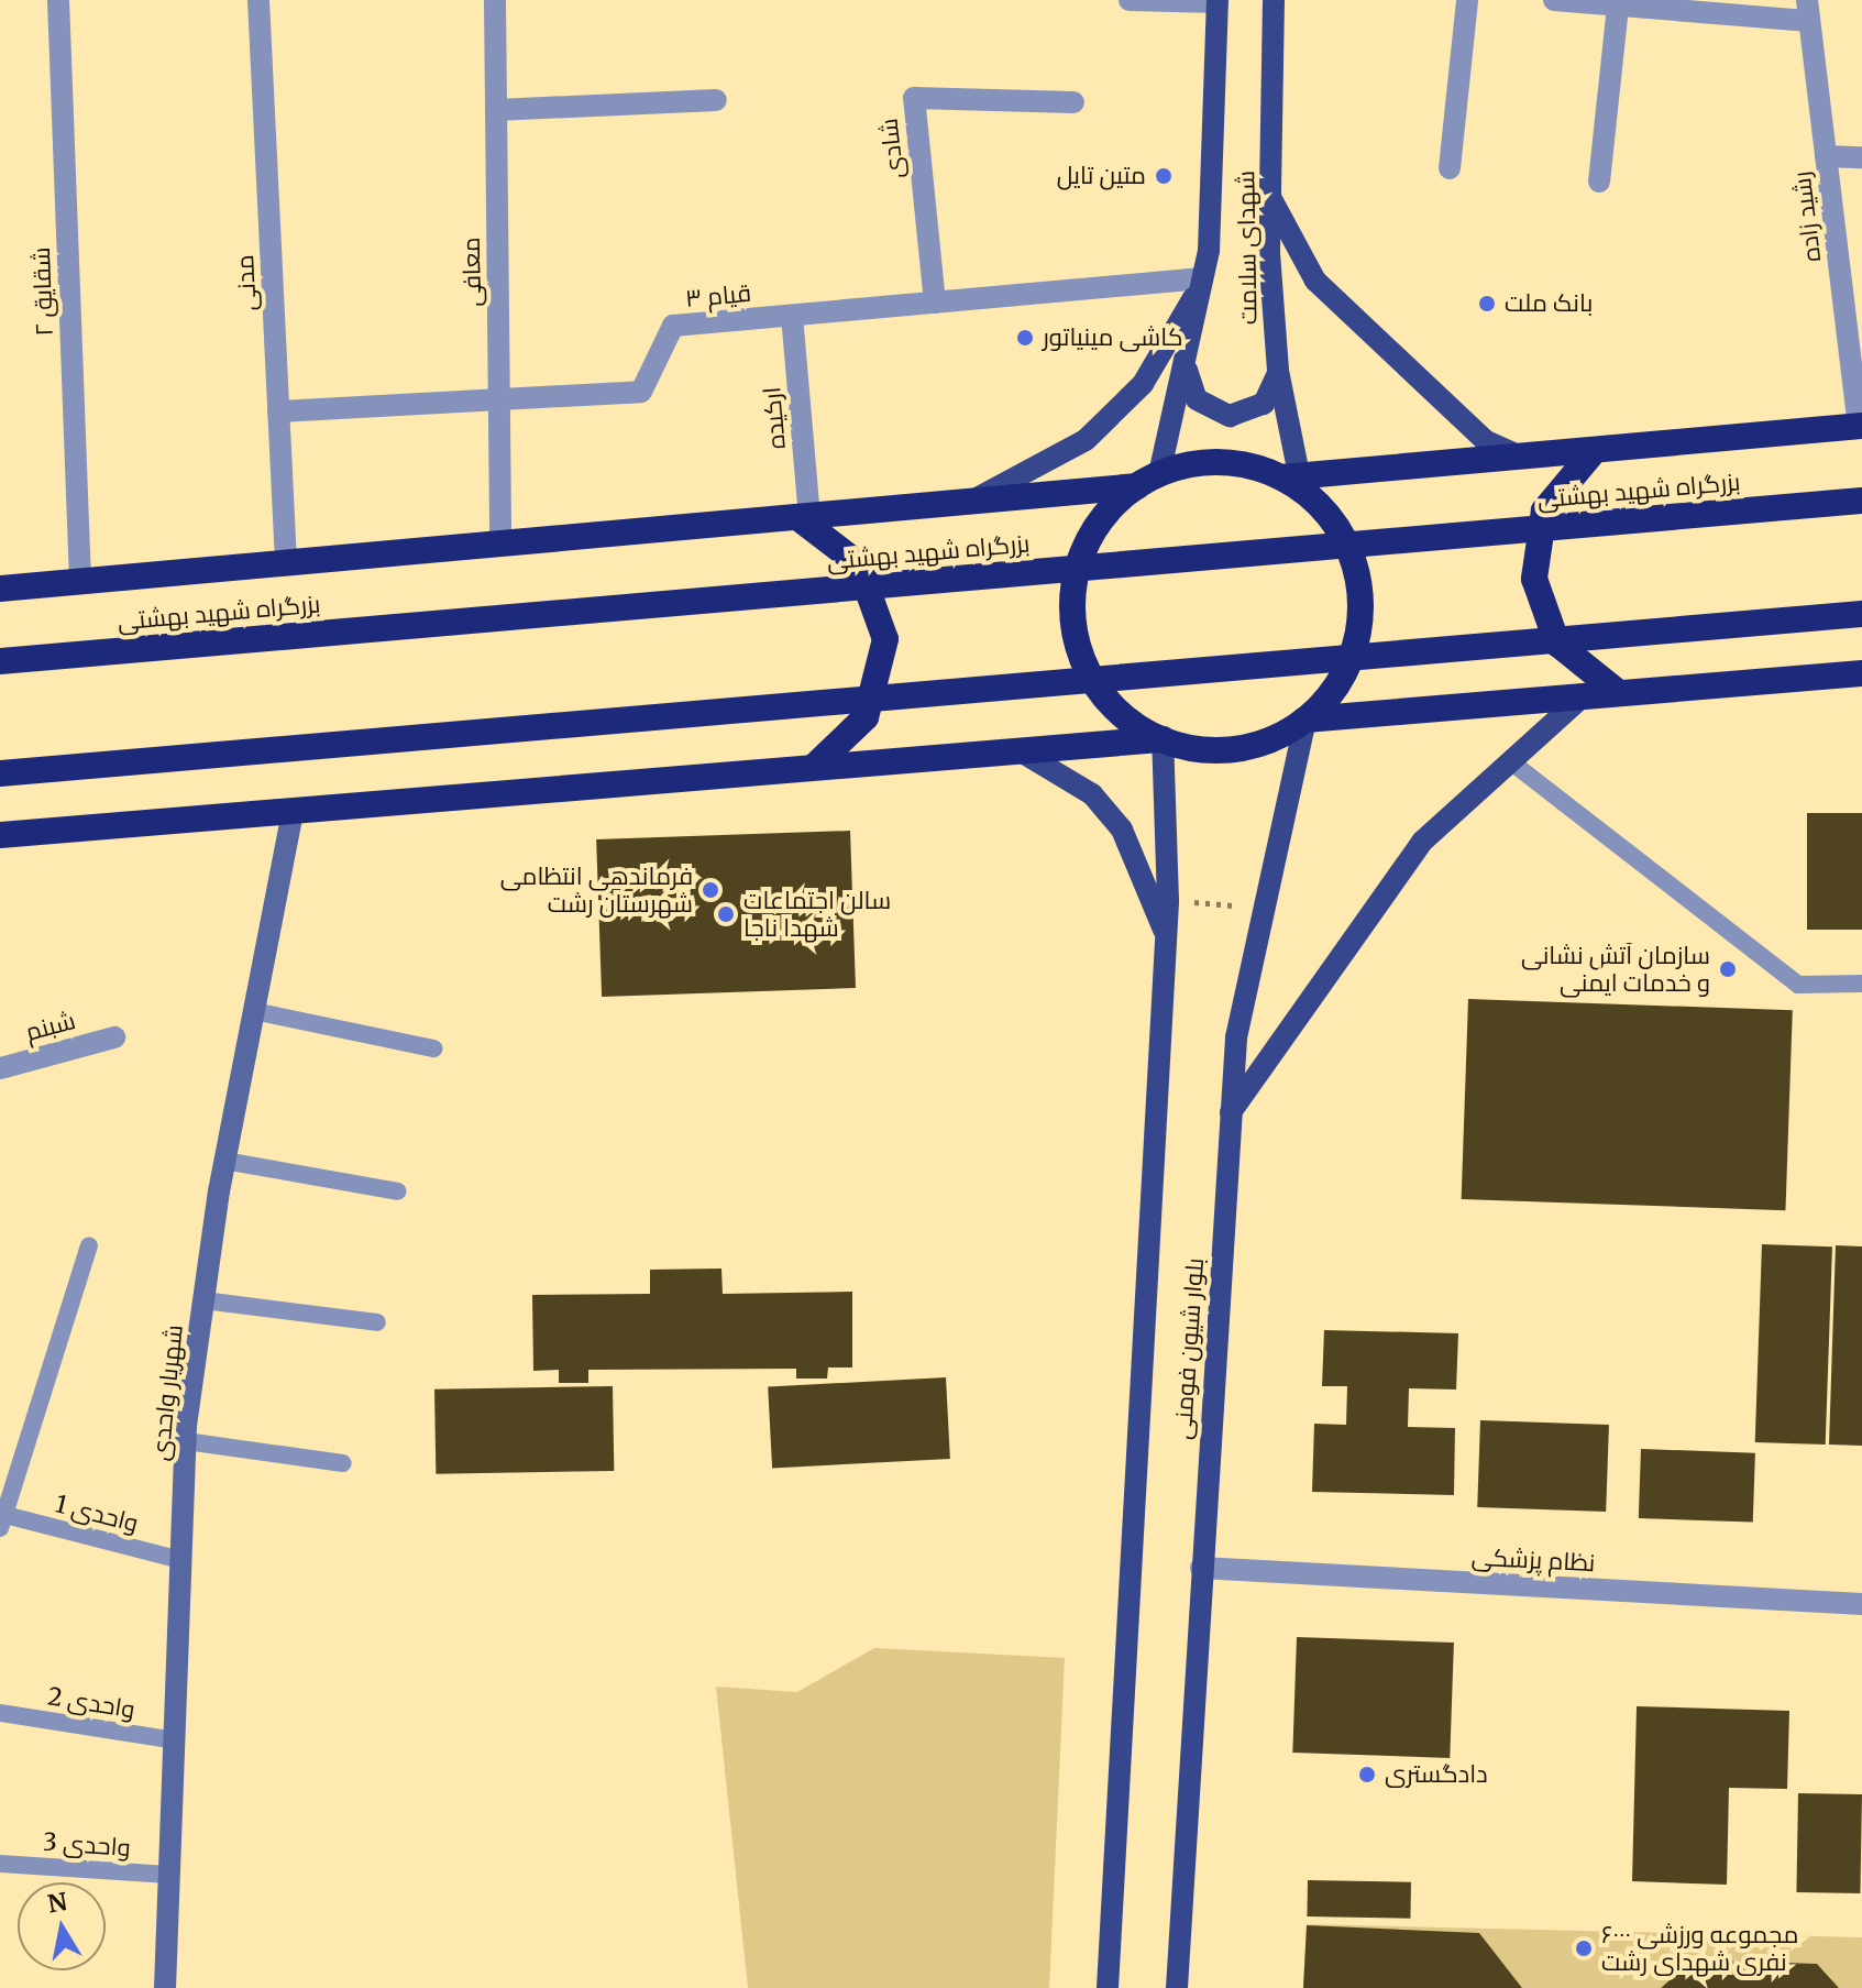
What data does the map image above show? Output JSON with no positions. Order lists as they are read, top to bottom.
{
  "streets": {
    "highway": ["بزرگراه شهید بهشتی"],
    "main road": ["شهدای سلامت", "بلوار شیون فومنی"],
    "street": [
      "شادی",
      "رشید زاده",
      "معافی",
      "مدنی",
      "شقایق ۲",
      "قیام ۳",
      "ارکیده",
      "شبنم",
      "شهریار واحدی",
      "نظام پزشکی"
    ],
    "lane": ["واحدی 1", "واحدی 2", "واحدی 3"]
  },
  "crossings": [
    ["شادی", "قیام ۳"],
    ["شهدای سلامت", "قیام ۳"],
    ["شهدای سلامت", "بلوار شیون فومنی"],
    ["معافی", "قیام ۳"],
    ["مدنی", "قیام ۳"],
    ["قیام ۳", "ارکیده"],
    ["بلوار شیون فومنی", "نظام پزشکی"],
    ["شهریار واحدی", "واحدی 1"],
    ["شهریار واحدی", "واحدی 2"],
    ["شهریار واحدی", "واحدی 3"]
  ],
  "places": [
    "متین تایل",
    "بانک ملت",
    "کاشی مینیاتور",
    "فرماندهی انتظامی شهرستان رشت",
    "سالن اجتماعات شهدا ناجا",
    "سازمان آتش نشانی و خدمات ایمنی",
    "دادگستری",
    "مجموعه ورزشی ۶۰۰۰ نفری شهدای رشت"
  ],
  "north": "top"
}
